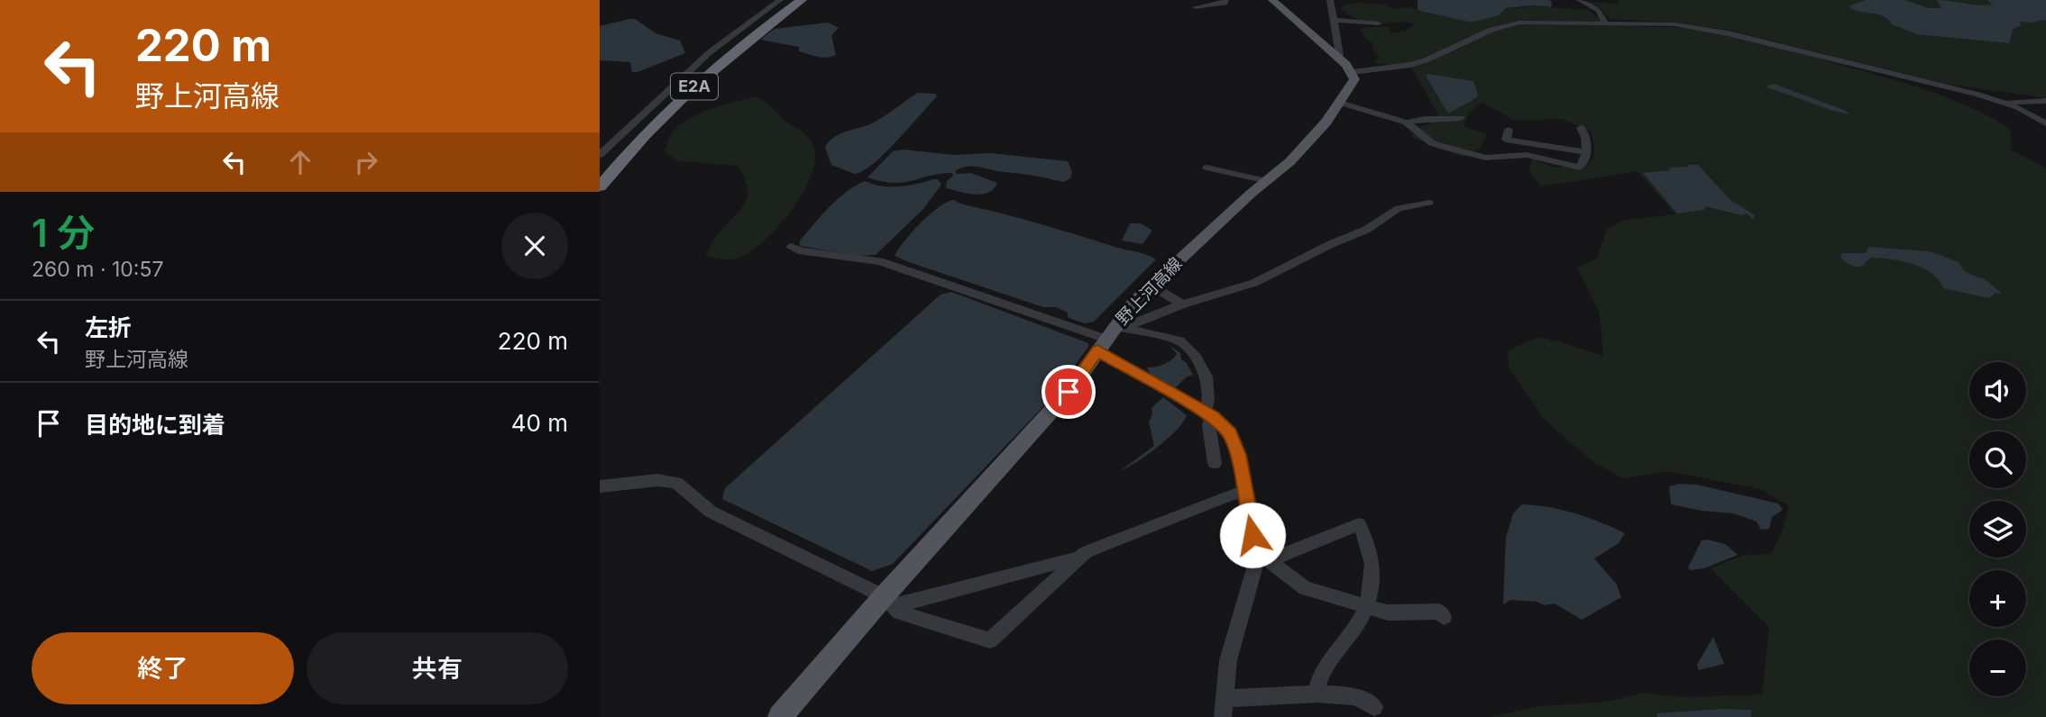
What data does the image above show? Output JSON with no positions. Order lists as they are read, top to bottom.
{
  "streets": {
    "highway": ["E2A"],
    "main road": ["野上河高線"]
  },
  "page": {
    "turn": ["220 m", "野上河高線"],
    "heading": ["1 分", "260 m · 10:57"],
    "list": [
      {
        "name": "左折",
        "note": "野上河高線",
        "value": "220 m"
      },
      {
        "name": "目的地に到着",
        "value": "40 m"
      }
    ],
    "map_buttons": ["+", "−"],
    "buttons": ["終了", "共有"]
  }
}
